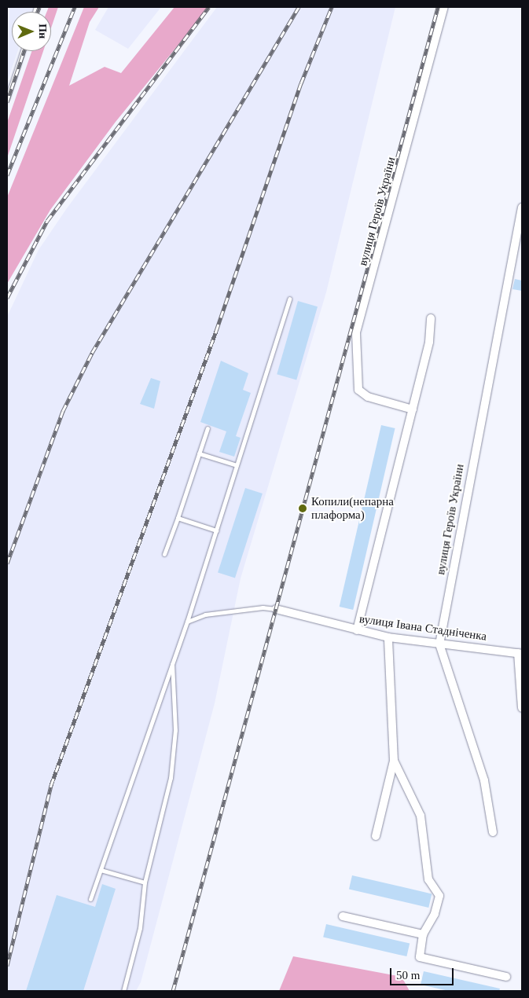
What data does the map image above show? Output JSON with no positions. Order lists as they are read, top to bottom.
{
  "streets": {
    "street": ["вулиця Героїв України", "вулиця Івана Стадніченка"]
  },
  "crossings": [
    ["вулиця Героїв України", "вулиця Івана Стадніченка"]
  ],
  "places": ["Копили(непарна плаформа)"],
  "scale_bar": "50 m",
  "north": "right"
}
